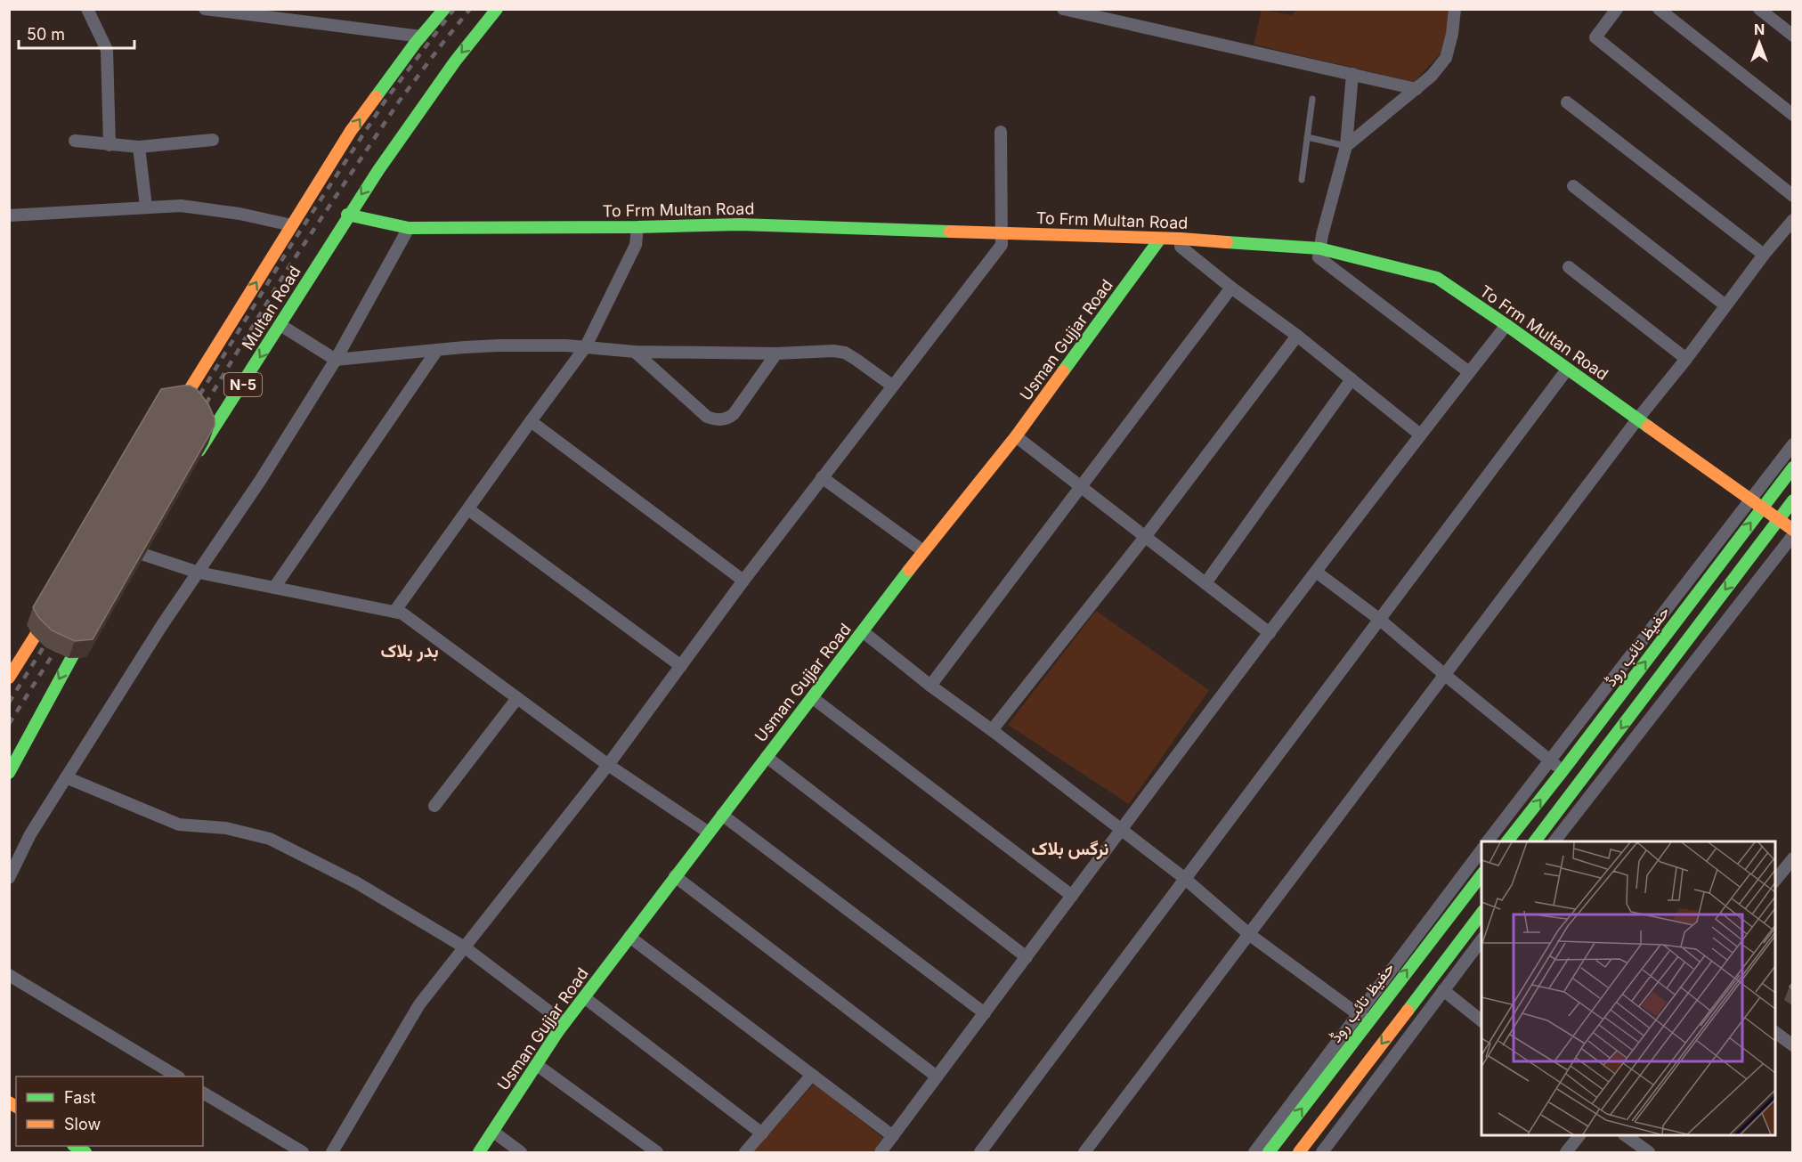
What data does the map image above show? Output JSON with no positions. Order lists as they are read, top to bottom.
{
  "streets": {
    "street": [
      "To Frm Multan Road",
      "Multan Road",
      "Usman Gujjar Road",
      "N-5",
      "حفیظ تائب روڈ"
    ]
  },
  "crossings": [
    ["To Frm Multan Road", "Multan Road"],
    ["To Frm Multan Road", "Usman Gujjar Road"],
    ["To Frm Multan Road", "حفیظ تائب روڈ"]
  ],
  "districts": ["بدر بلاک", "نرگس بلاک"],
  "legend": ["Fast", "Slow"],
  "scale_bar": "50 m",
  "north": "top"
}
